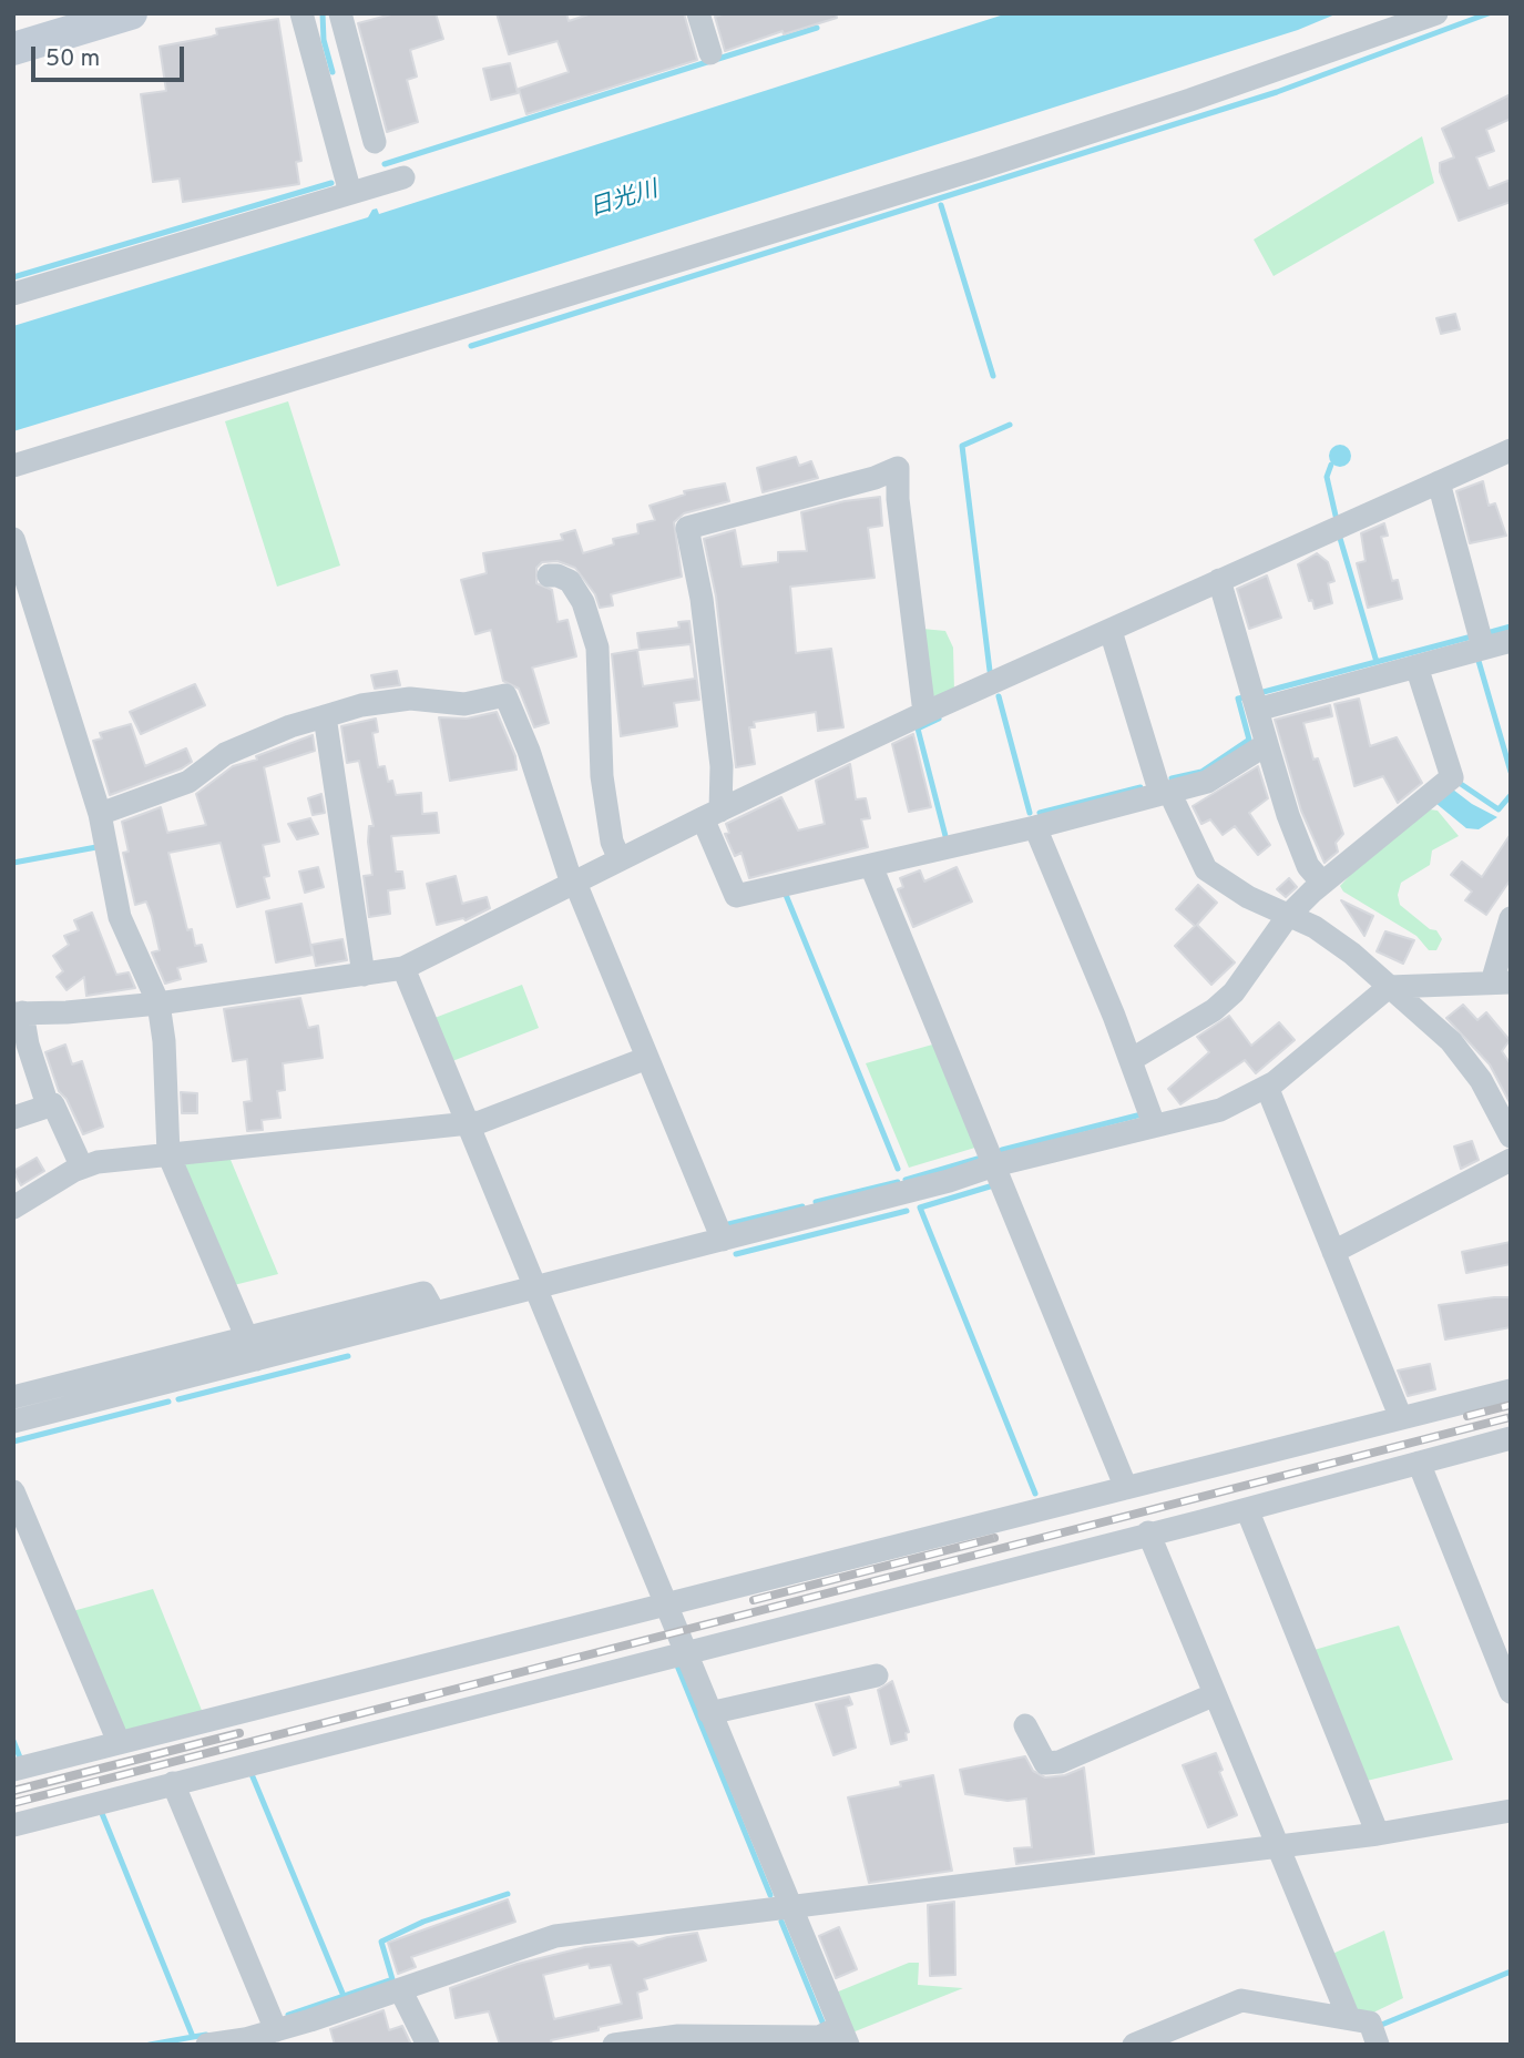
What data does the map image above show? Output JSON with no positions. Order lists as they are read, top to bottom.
{
  "water": ["日光川"],
  "scale_bar": "50 m"
}
